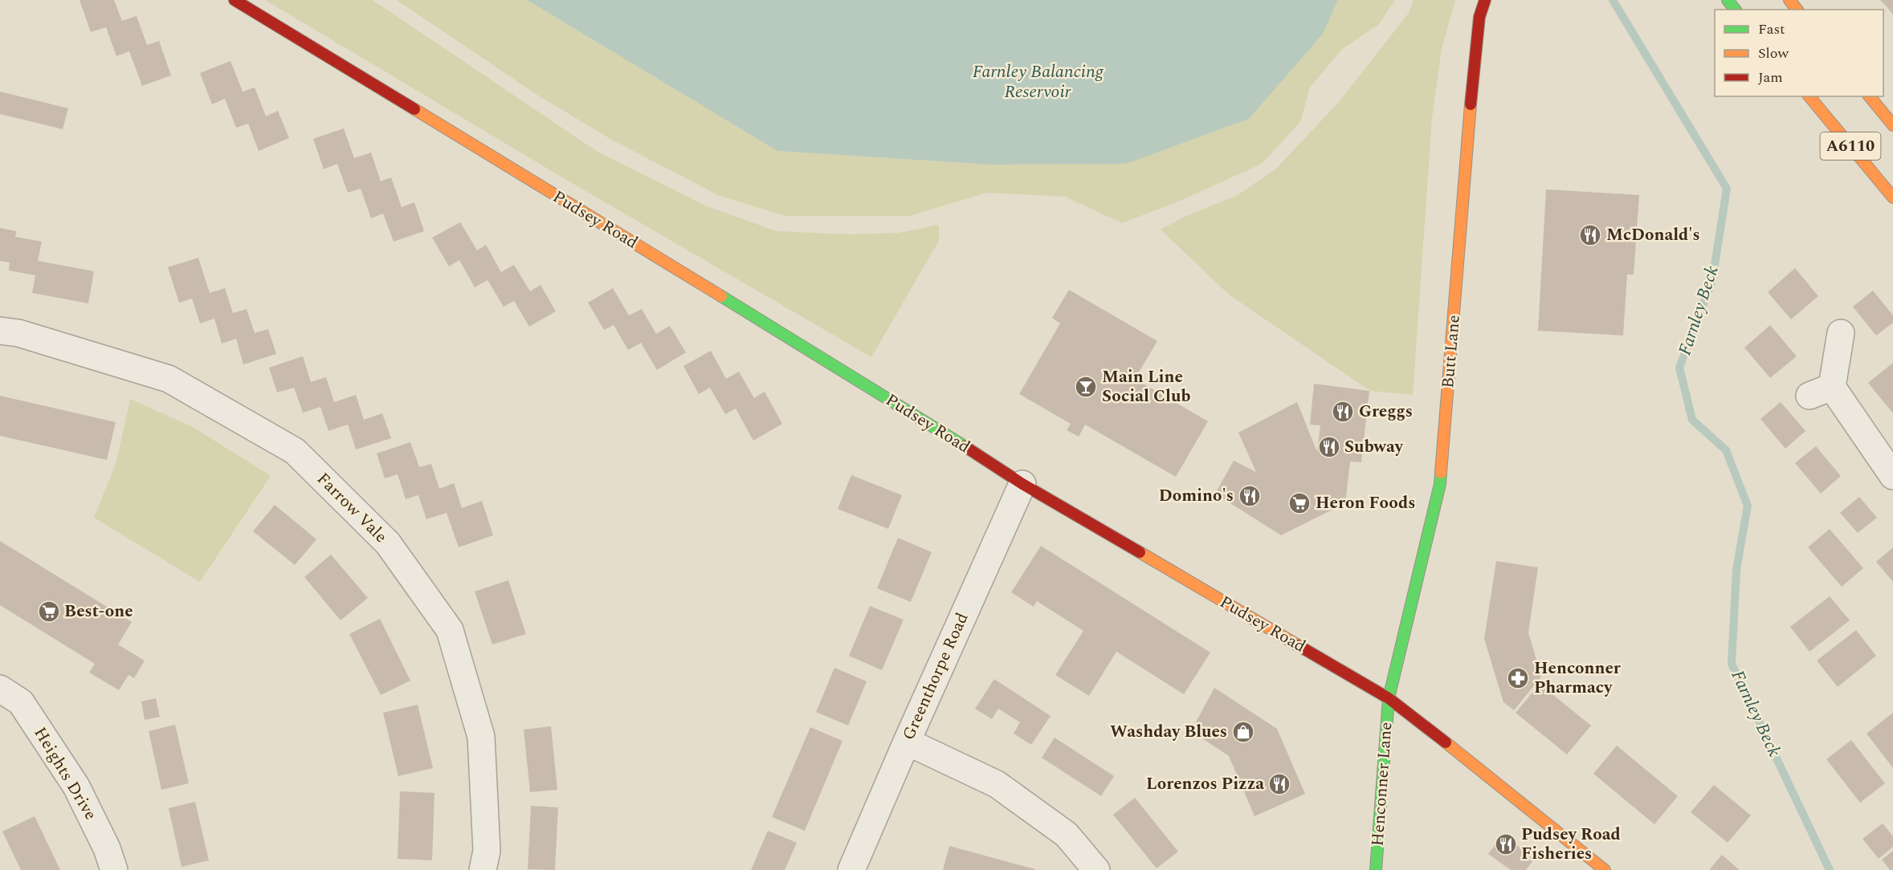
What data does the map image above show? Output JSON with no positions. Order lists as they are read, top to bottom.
{
  "streets": {
    "main road": [
      "A6110",
      "Pudsey Road",
      "Butt Lane",
      "Henconner Lane"
    ],
    "street": ["Farrow Vale", "Greenthorpe Road", "Heights Drive"]
  },
  "crossings": [
    ["Pudsey Road", "Butt Lane"],
    ["Pudsey Road", "Greenthorpe Road"],
    ["Pudsey Road", "Henconner Lane"],
    ["Butt Lane", "Henconner Lane"]
  ],
  "water": ["Farnley Balancing Reservoir", "Farnley Beck"],
  "places": {
    "restaurant": [
      "McDonald's",
      "Greggs",
      "Subway",
      "Domino's",
      "Lorenzos Pizza",
      "Pudsey Road Fisheries"
    ],
    "bar": ["Main Line Social Club"],
    "supermarket": ["Heron Foods", "Best-one"],
    "pharmacy": ["Henconner Pharmacy"],
    "shop": ["Washday Blues"]
  },
  "legend": ["Fast", "Slow", "Jam"]
}
